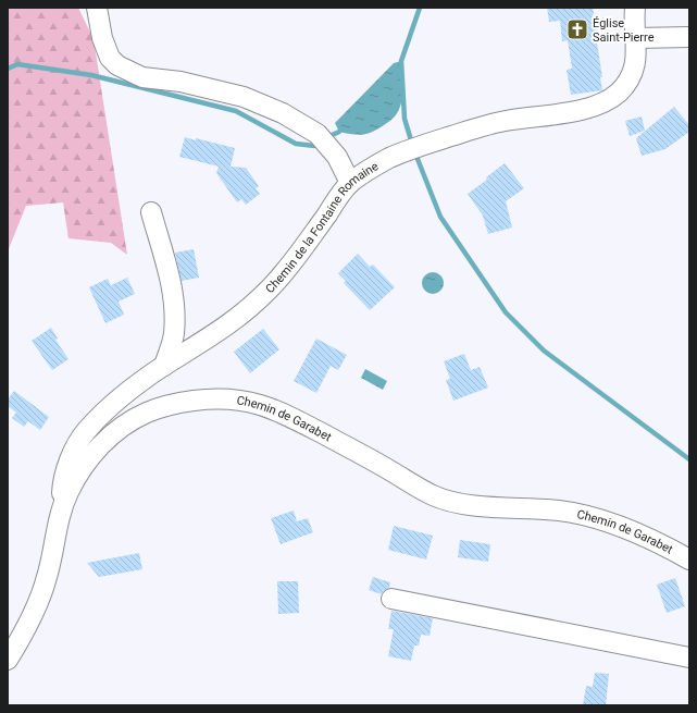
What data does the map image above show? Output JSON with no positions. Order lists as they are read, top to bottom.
{
  "streets": {
    "street": ["Chemin de la Fontaine Romaine", "Chemin de Garabet"]
  },
  "crossings": [
    ["Chemin de la Fontaine Romaine", "Chemin de Garabet"]
  ],
  "places": {
    "church": ["Église Saint-Pierre"]
  }
}
